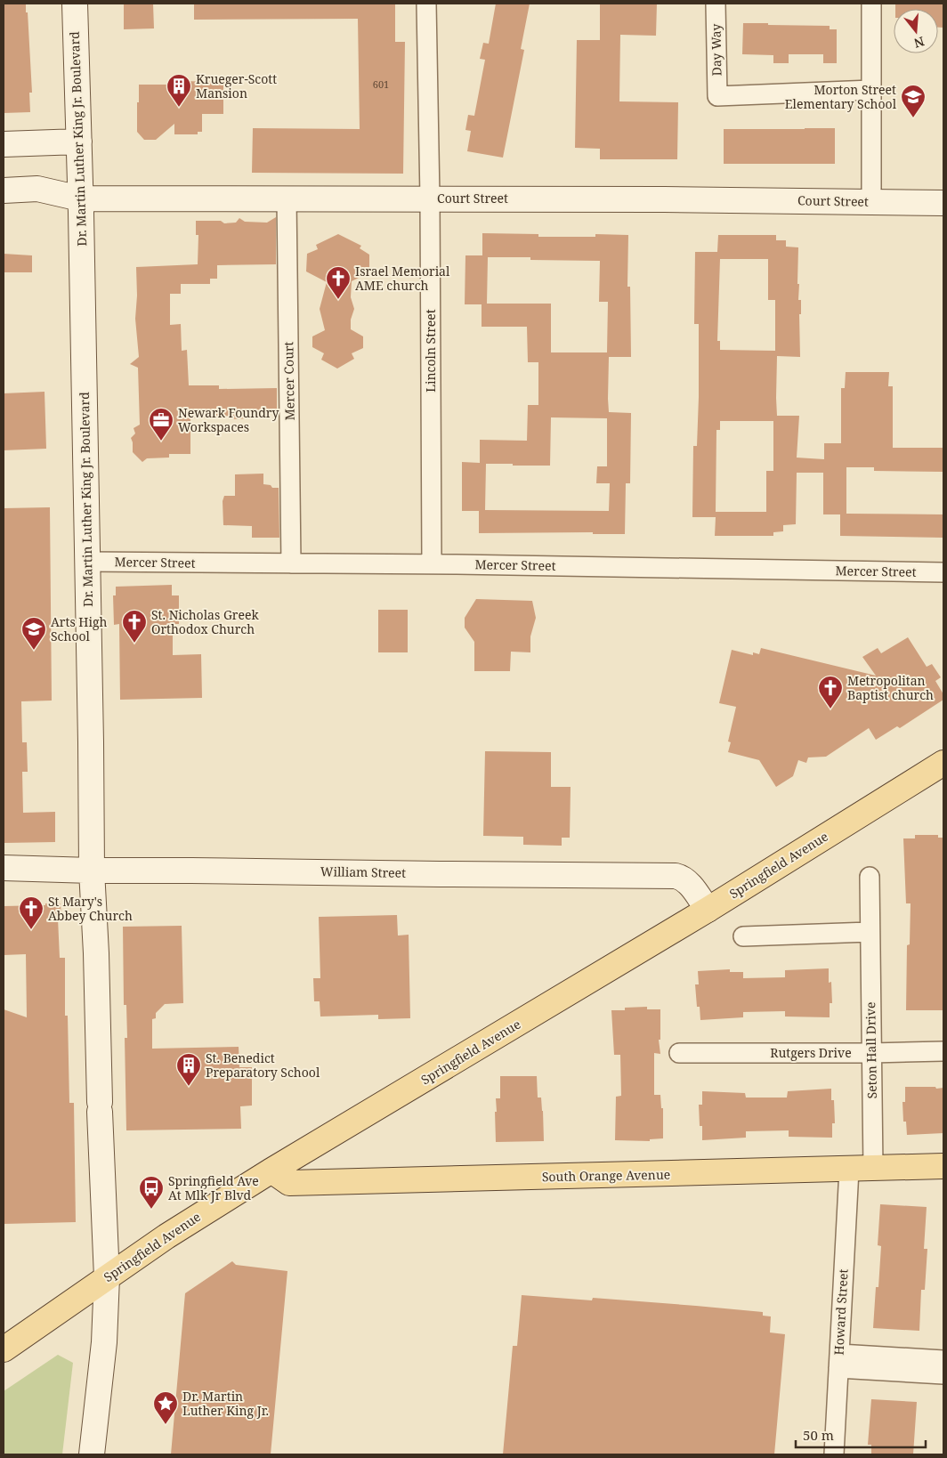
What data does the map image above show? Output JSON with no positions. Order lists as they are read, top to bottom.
{
  "streets": {
    "main road": ["Springfield Avenue", "South Orange Avenue"],
    "street": [
      "Day Way",
      "Dr. Martin Luther King Jr. Boulevard",
      "Court Street",
      "Lincoln Street",
      "Mercer Court",
      "Mercer Street",
      "William Street",
      "Seton Hall Drive",
      "Rutgers Drive",
      "Howard Street"
    ]
  },
  "crossings": [
    ["Dr. Martin Luther King Jr. Boulevard", "Court Street"],
    ["Dr. Martin Luther King Jr. Boulevard", "Mercer Street"],
    ["Dr. Martin Luther King Jr. Boulevard", "Springfield Avenue"],
    ["Dr. Martin Luther King Jr. Boulevard", "William Street"],
    ["Court Street", "Lincoln Street"],
    ["Court Street", "Mercer Court"],
    ["Lincoln Street", "Mercer Street"],
    ["Mercer Court", "Mercer Street"],
    ["Springfield Avenue", "William Street"],
    ["Springfield Avenue", "South Orange Avenue"],
    ["Seton Hall Drive", "Rutgers Drive"],
    ["Seton Hall Drive", "South Orange Avenue"],
    ["South Orange Avenue", "Howard Street"]
  ],
  "places": {
    "building": ["Krueger-Scott Mansion", "St. Benedict Preparatory School"],
    "school or university": ["Morton Street Elementary School", "Arts High School"],
    "church": [
      "Israel Memorial AME church",
      "St. Nicholas Greek Orthodox Church",
      "Metropolitan Baptist church",
      "St Mary's Abbey Church"
    ],
    "office": ["Newark Foundry Workspaces"],
    "bus stop": ["Springfield Ave At Mlk Jr Blvd"],
    "place": ["Dr. Martin Luther King Jr."]
  },
  "house_numbers": ["601"],
  "scale_bar": "50 m",
  "north": "bottom"
}
